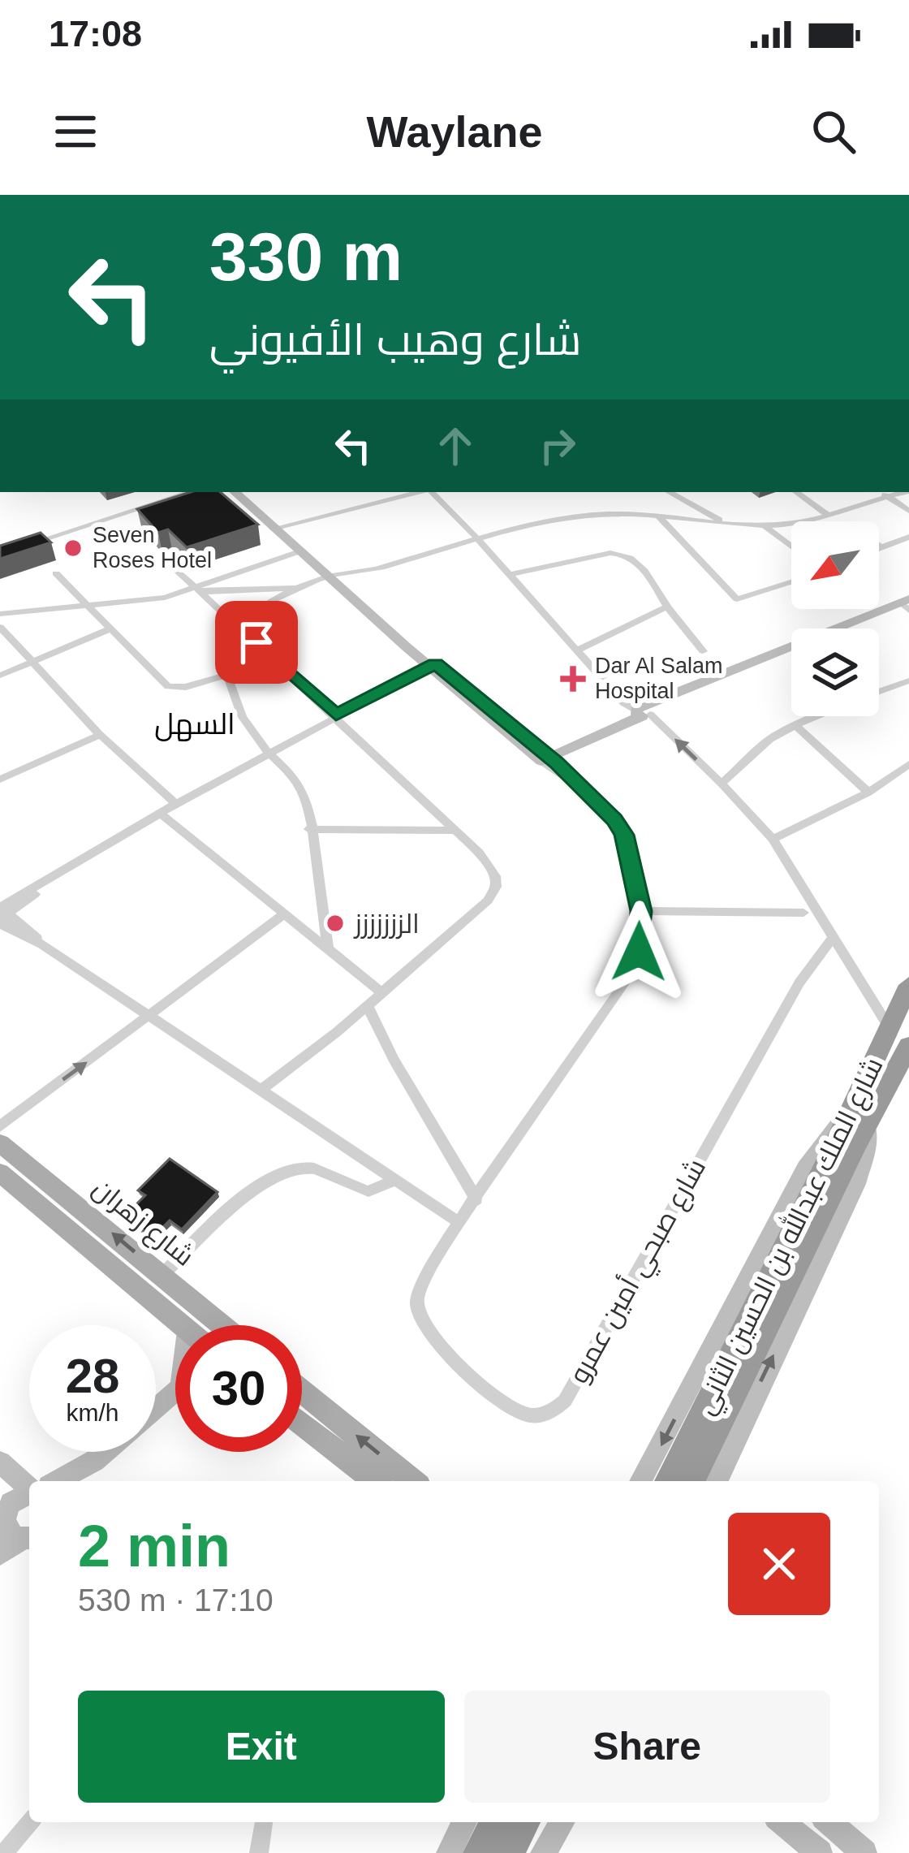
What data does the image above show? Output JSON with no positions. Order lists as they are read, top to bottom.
{
  "streets": {
    "highway": ["شارع الملك عبدالله بن الحسين الثاني"],
    "main road": ["شارع زهران"],
    "street": ["شارع صبحي أمين عمرو"]
  },
  "districts": ["السهل"],
  "places": {
    "other": ["Seven Roses Hotel", "الززززززز"],
    "health": ["Dar Al Salam Hospital"]
  },
  "north": "bottom left",
  "page": {
    "status": "17:08",
    "header": "Waylane",
    "turn": ["330 m", "شارع وهيب الأفيوني"],
    "speed": "28 km/h",
    "limit": "30",
    "heading": ["2 min", "530 m · 17:10"],
    "buttons": ["Exit", "Share"]
  }
}
